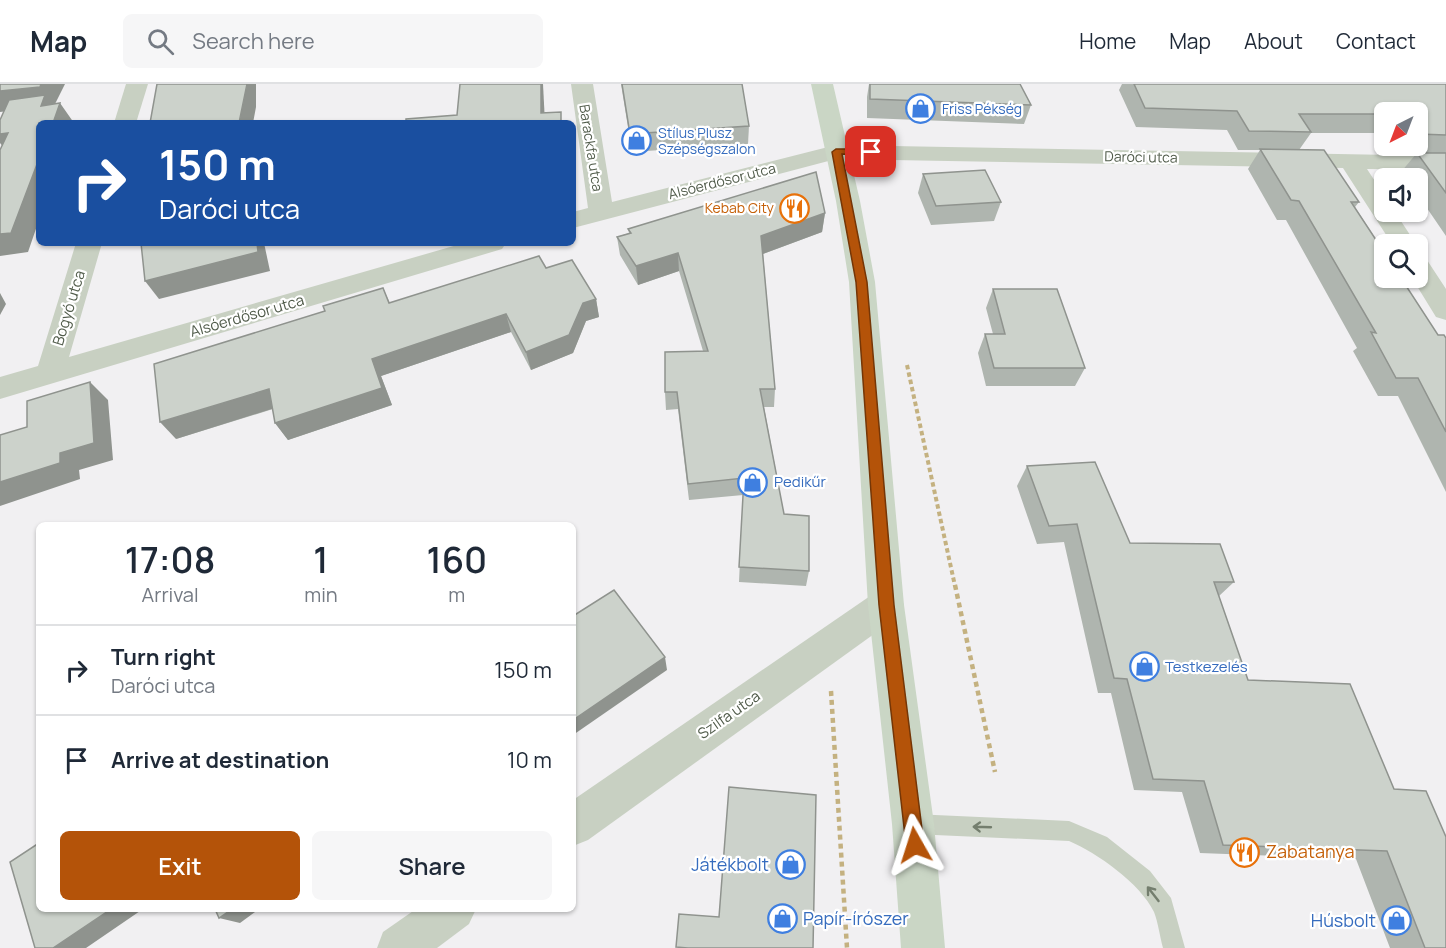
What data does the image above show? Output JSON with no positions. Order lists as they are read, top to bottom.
{
  "streets": {
    "street": [
      "Barackfa utca",
      "Daróci utca",
      "Alsóerdősor utca",
      "Bogyó utca",
      "Szilfa utca"
    ]
  },
  "crossings": [
    ["Barackfa utca", "Alsóerdősor utca"],
    ["Daróci utca", "Alsóerdősor utca"],
    ["Alsóerdősor utca", "Bogyó utca"]
  ],
  "places": {
    "shop": [
      "Friss Pékség",
      "Stílus Plusz Szépségszalon",
      "Pedikűr",
      "Testkezelés",
      "Játékbolt",
      "Papír-írószer",
      "Húsbolt"
    ],
    "restaurant": ["Kebab City", "Zabatanya"]
  },
  "north": "bottom left",
  "page": {
    "header": "Map",
    "search": "Search here",
    "nav": [
      "Home",
      "Map",
      "About",
      "Contact"
    ],
    "turn": ["150 m", "Daróci utca"],
    "eta": [
      "17:08",
      "Arrival",
      "1",
      "min",
      "160",
      "m"
    ],
    "list": [
      {
        "name": "Turn right",
        "note": "Daróci utca",
        "value": "150 m"
      },
      {
        "name": "Arrive at destination",
        "value": "10 m"
      }
    ],
    "buttons": ["Exit", "Share"]
  }
}
